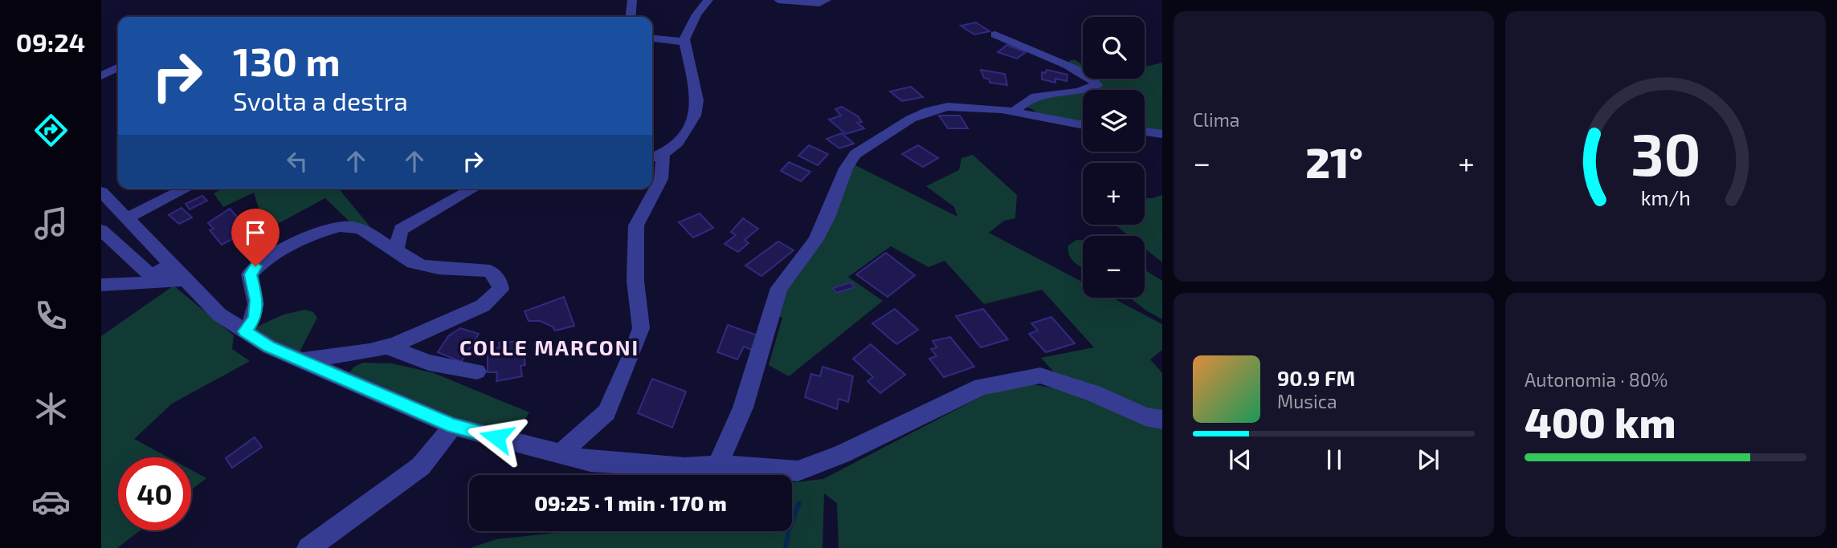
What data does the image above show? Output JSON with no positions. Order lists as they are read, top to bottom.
{
  "districts": ["COLLE MARCONI"],
  "page": {
    "tabs": "09:24",
    "tile": [
      "Clima",
      ["Autonomia · 80%", "400 km"]
    ],
    "map_buttons": ["+", "−"],
    "turn": ["130 m", "Svolta a destra"],
    "heat": ["−", "21°", "+"],
    "song": ["90.9 FM", "Musica"],
    "limit": "40",
    "trip": "09:25 · 1 min · 170 m",
    "gauge": ["30", "km/h"]
  }
}
